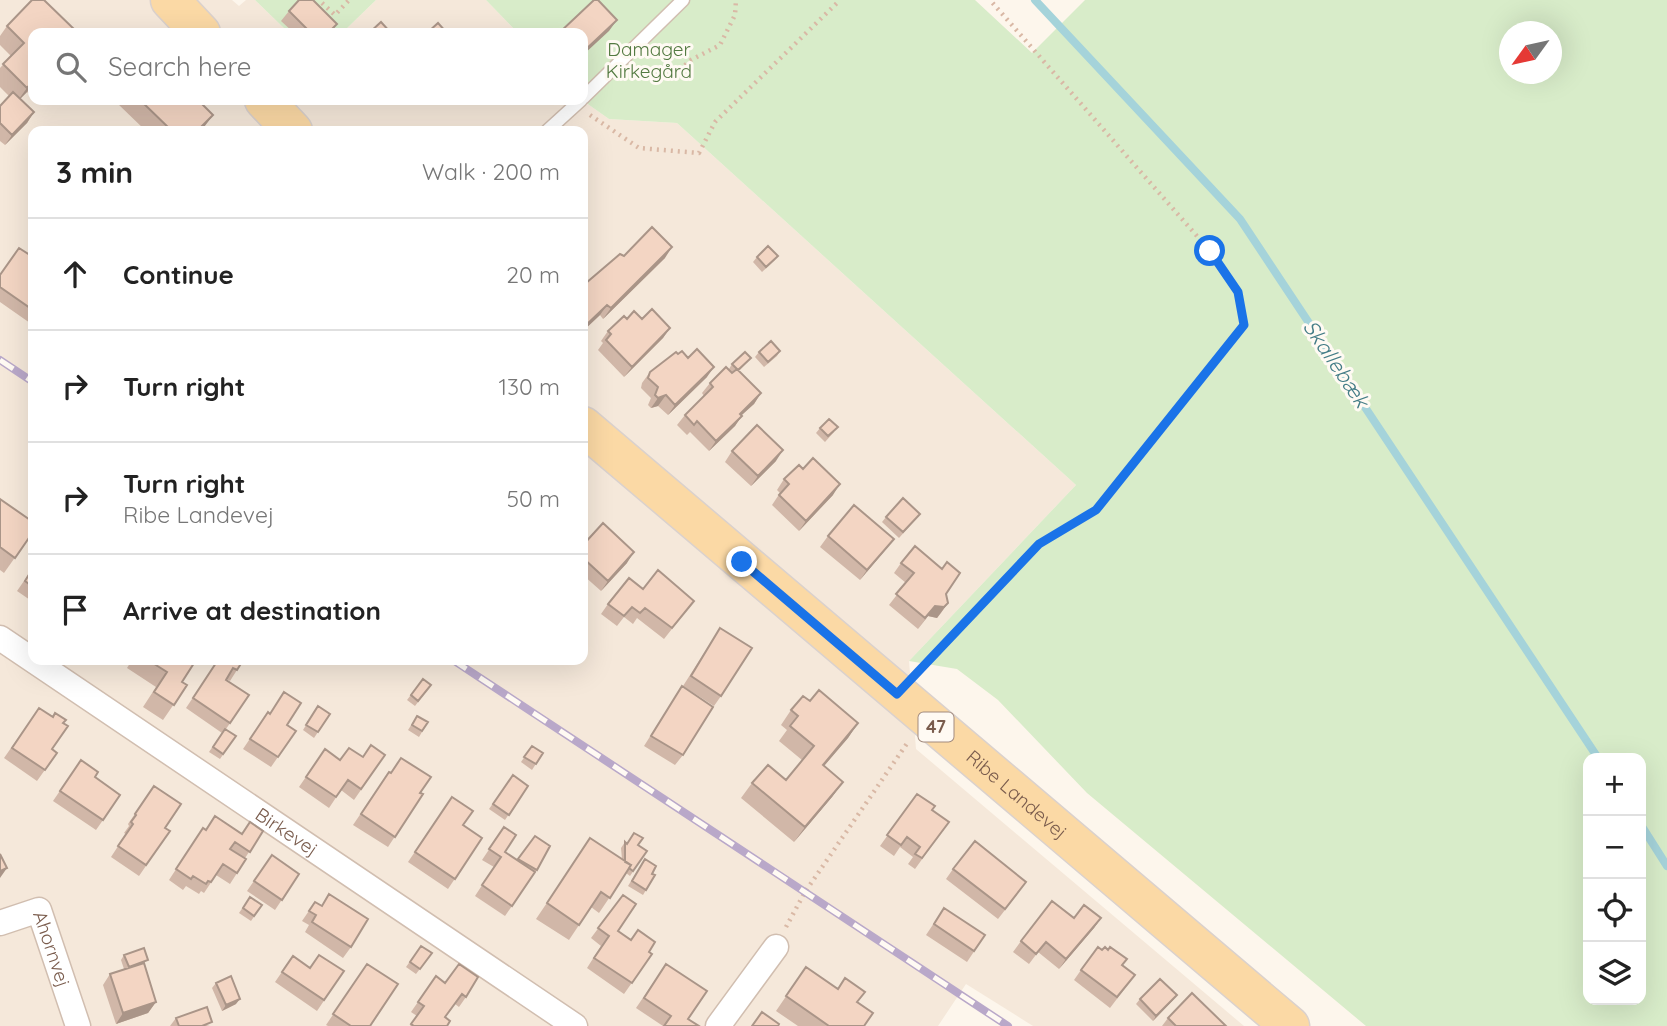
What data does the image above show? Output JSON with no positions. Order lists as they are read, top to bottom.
{
  "streets": {
    "main road": ["47", "Ribe Landevej"],
    "street": ["Birkevej", "Ahornvej"]
  },
  "water": ["Skallebæk"],
  "parks": ["Damager Kirkegård"],
  "north": "bottom left",
  "page": {
    "search": "Search here",
    "heading": ["3 min", "Walk · 200 m"],
    "list": [
      ["Continue", "20 m"],
      ["Turn right", "130 m"],
      ["Turn right", "Ribe Landevej", "50 m"],
      "Arrive at destination"
    ],
    "map_buttons": ["+", "−"]
  }
}
